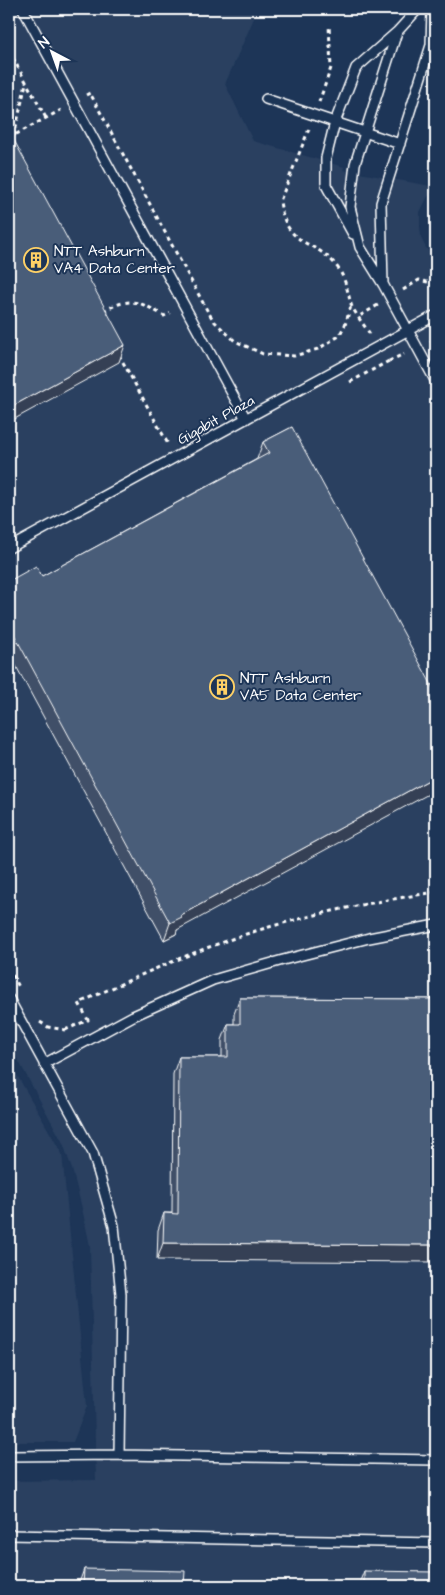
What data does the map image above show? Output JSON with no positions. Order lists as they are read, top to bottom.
{
  "streets": {
    "lane": ["Gigabit Plaza"]
  },
  "places": {
    "building": ["NTT Ashburn VA4 Data Center", "NTT Ashburn VA5 Data Center"]
  },
  "north": "top left"
}
